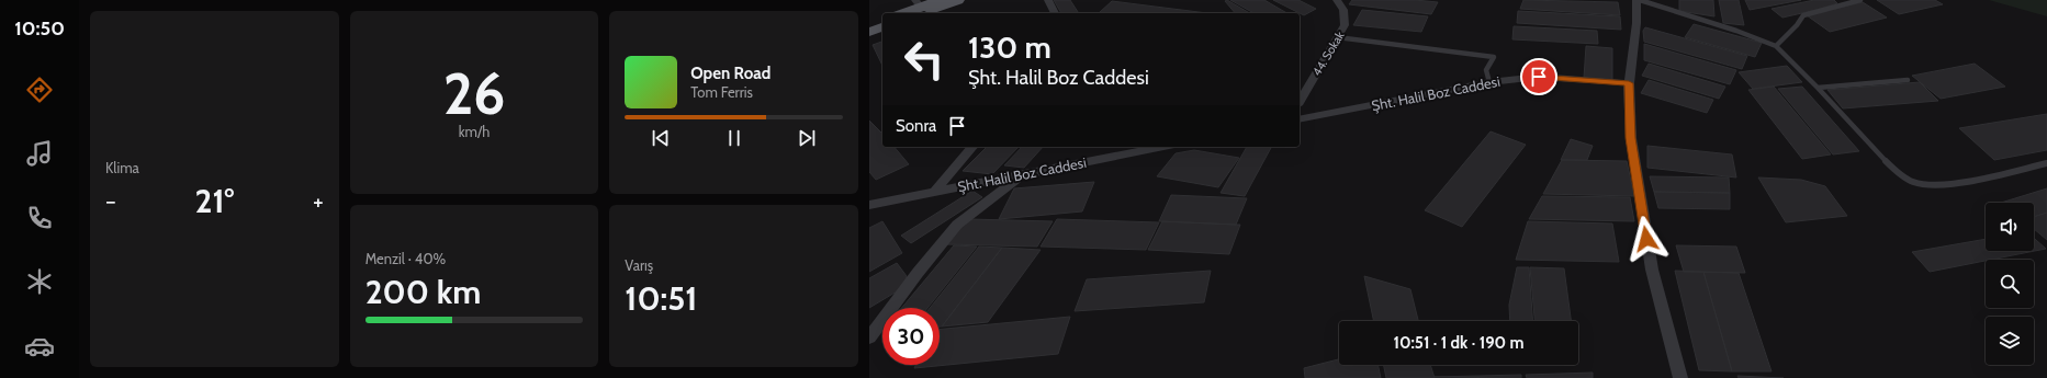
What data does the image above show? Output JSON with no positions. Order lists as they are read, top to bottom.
{
  "streets": {
    "street": ["44. Sokak", "Şht. Halil Boz Caddesi"]
  },
  "page": {
    "tabs": "10:50",
    "tile": [
      "Klima",
      ["26", "km/h"],
      ["Menzil · 40%", "200 km"],
      ["Varış", "10:51"]
    ],
    "turn": ["130 m", "Şht. Halil Boz Caddesi"],
    "song": ["Open Road", "Tom Ferris"],
    "then": "Sonra",
    "heat": ["−", "21°", "+"],
    "limit": "30",
    "trip": "10:51 · 1 dk · 190 m"
  }
}
